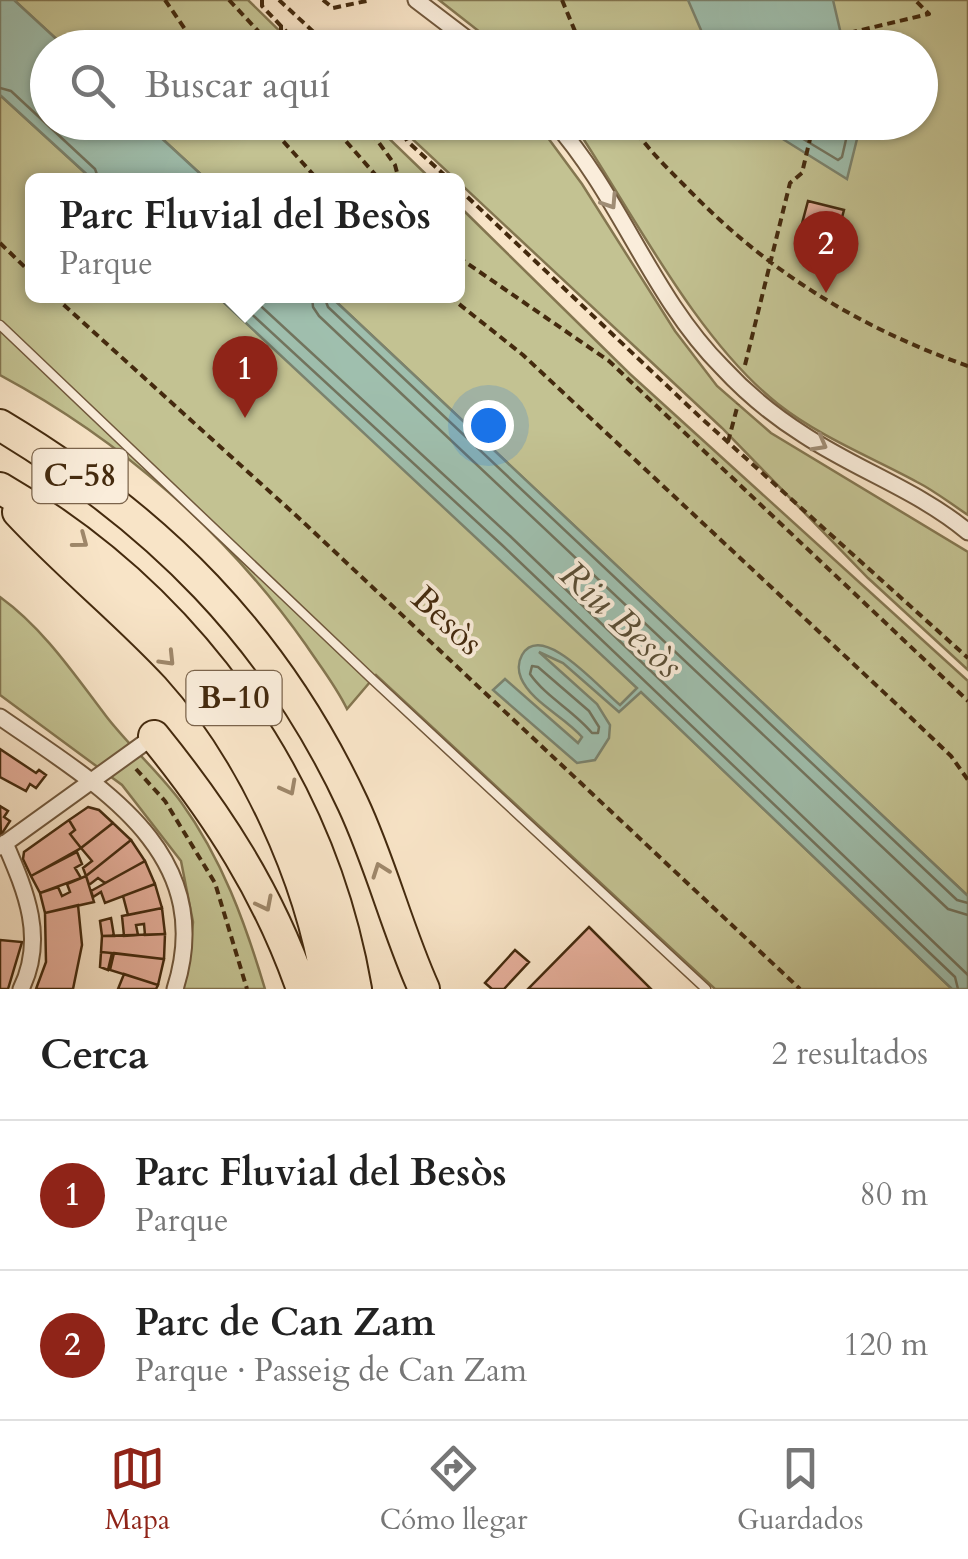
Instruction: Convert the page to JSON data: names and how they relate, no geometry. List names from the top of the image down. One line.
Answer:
{"streets":{"highway":["C-58","B-10"],"path":["Besòs"]},"water":["Riu Besòs"],"page":{"search":"Buscar aquí","popup":["Parc Fluvial del Besòs","Parque"],"pins":["2","1"],"heading":["Cerca","2 resultados"],"list":[{"mark":"1","name":"Parc Fluvial del Besòs","note":"Parque","value":"80 m"},{"mark":"2","name":"Parc de Can Zam","note":"Parque · Passeig de Can Zam","value":"120 m"}],"nav":["Mapa","Cómo llegar","Guardados"]}}
